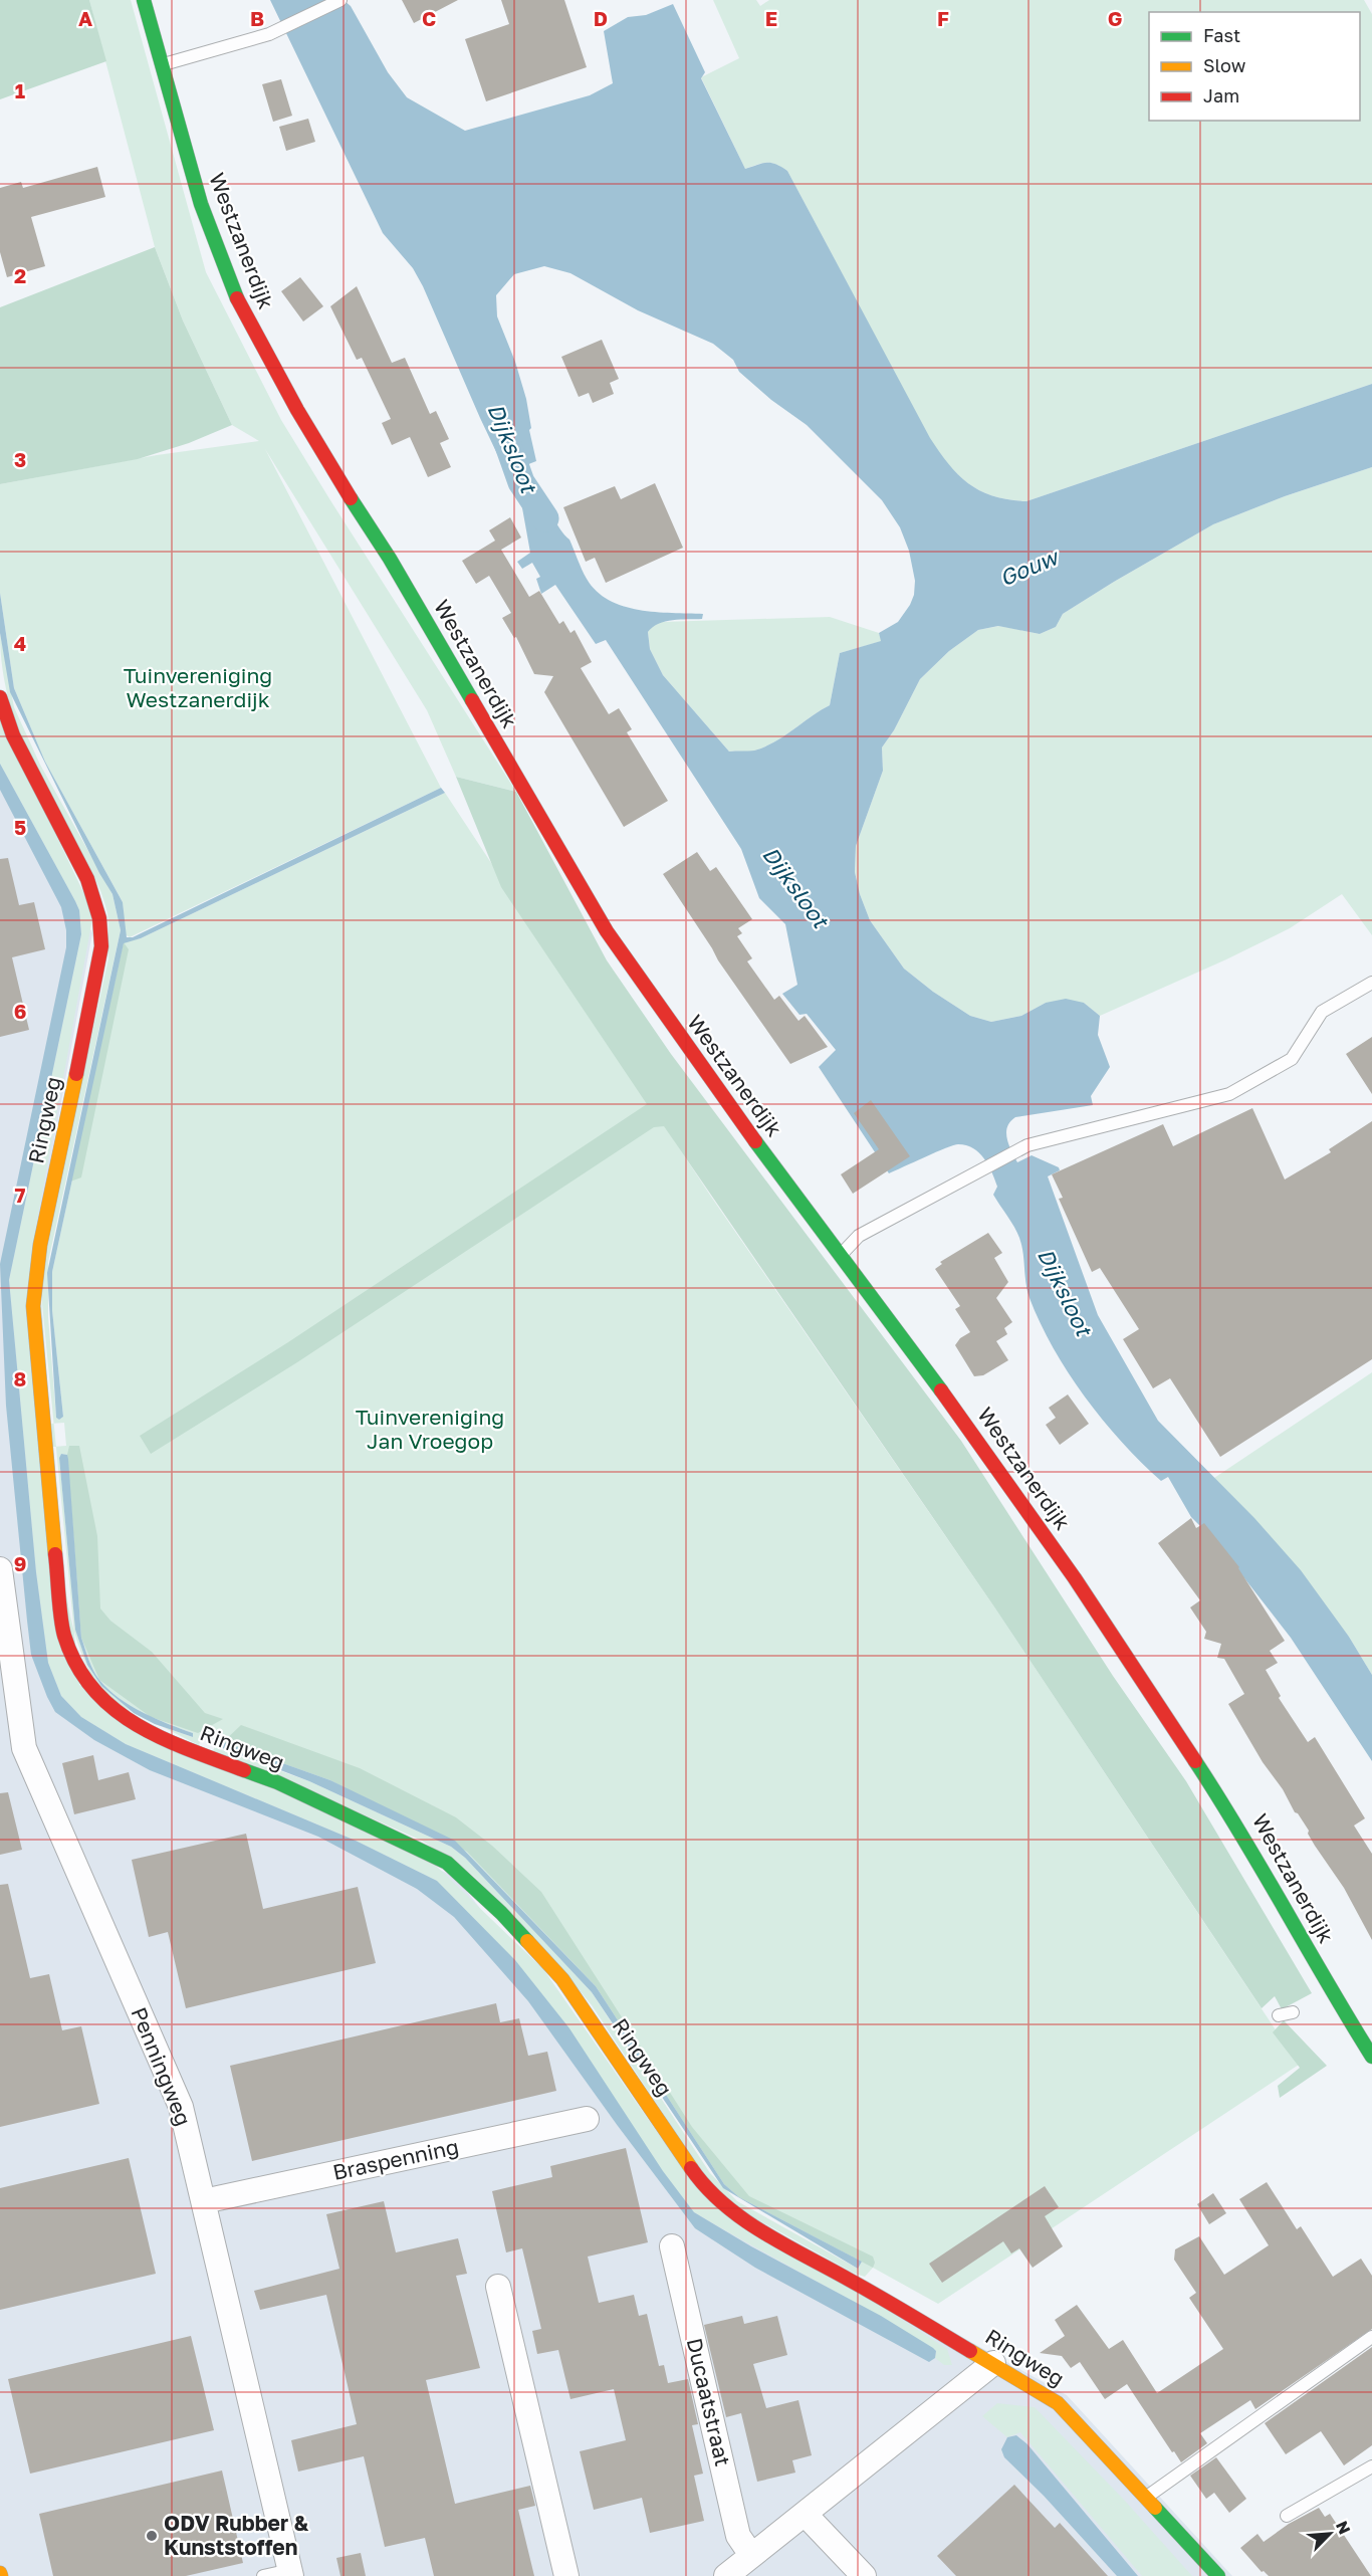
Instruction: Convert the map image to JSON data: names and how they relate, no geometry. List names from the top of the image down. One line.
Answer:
{"streets":{"street":["Westzanerdijk","Ringweg","Penningweg","Braspenning","Ducaatstraat"]},"crossings":[["Penningweg","Braspenning"]],"water":["Dijksloot","Gouw"],"parks":["Tuinvereniging Westzanerdijk","Tuinvereniging Jan Vroegop"],"places":["ODV Rubber & Kunststoffen"],"legend":["Fast","Slow","Jam"],"north":"top right","grid":{"columns":["A","B","C","D","E","F","G"],"rows":["1","2","3","4","5","6","7","8","9"]}}
